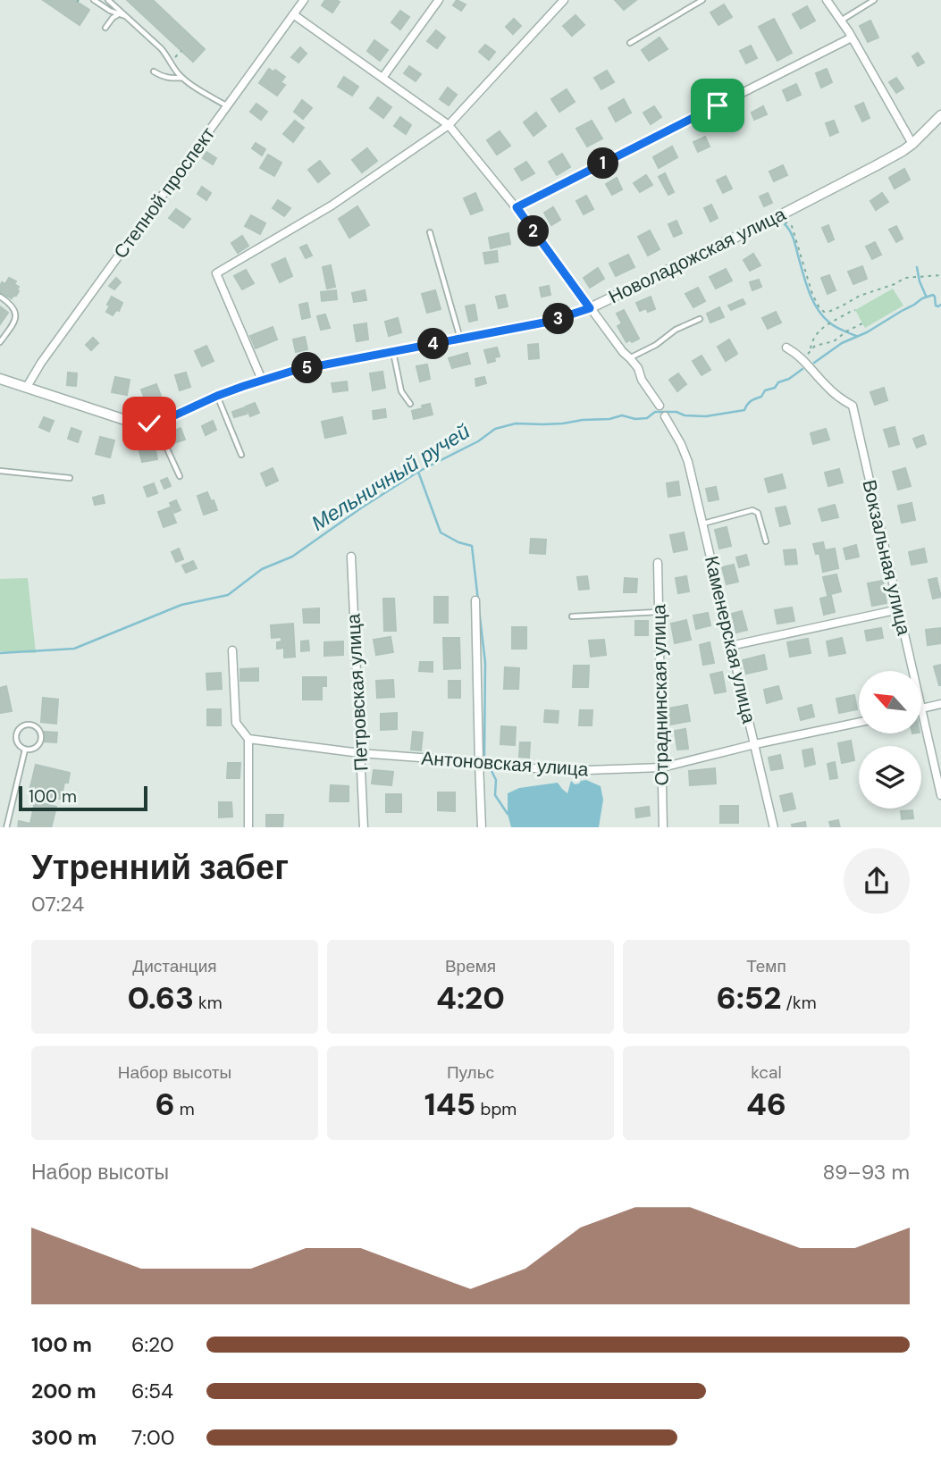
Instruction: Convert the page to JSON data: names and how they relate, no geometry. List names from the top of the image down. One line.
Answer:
{"streets":{"street":["Степной проспект","Новоладожская улица","Вокзальная улица","Каменерская улица","Петровская улица","Отраднинская улица","Антоновская улица"]},"crossings":[["Степной проспект","Новоладожская улица"],["Каменерская улица","Антоновская улица"],["Петровская улица","Антоновская улица"],["Отраднинская улица","Антоновская улица"]],"water":["Мельничный ручей"],"scale_bar":"100 m","north":"top left","page":{"pins":["1","2","3","4","5"],"scale":"100 m","heading":["Утренний забег","07:24"],"stats":[["Дистанция","0.63 km"],["Время","4:20"],["Темп","6:52 /km"],["Набор высоты","6 m"],["Пульс","145 bpm"],["kcal","46"]],"chart":["Набор высоты","89–93 m"],"list":[{"name":"100 m","note":"6:20"},{"name":"200 m","note":"6:54"},{"name":"300 m","note":"7:00"}]}}
